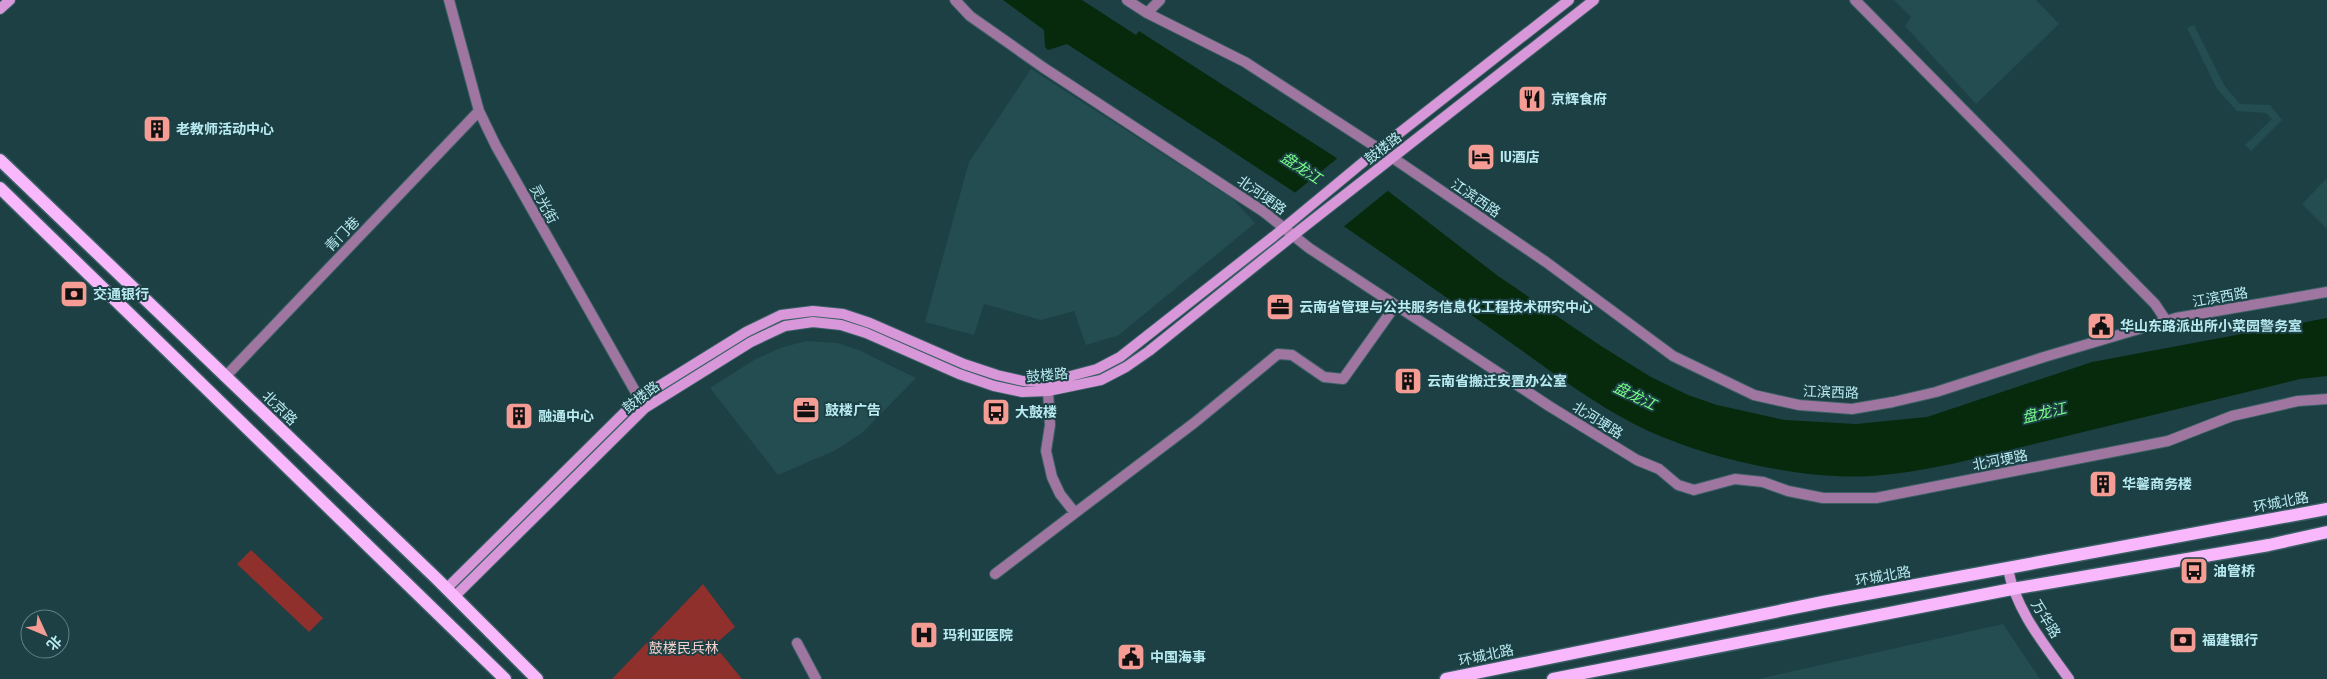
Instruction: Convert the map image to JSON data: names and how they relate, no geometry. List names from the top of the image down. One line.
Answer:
{"streets":{"main road":["鼓楼路","北京路","环城北路","万华路"],"street":["北河埂路","江滨西路","灵光街","青门巷"]},"crossings":[["鼓楼路","北河埂路"],["鼓楼路","江滨西路"],["鼓楼路","灵光街"],["鼓楼路","北京路"],["灵光街","青门巷"],["青门巷","北京路"],["环城北路","万华路"]],"water":["盘龙江"],"parks":["鼓楼民兵林"],"places":{"restaurant":["京辉食府"],"building":["老教师活动中心","云南省搬迁安置办公室","融通中心","华馨商务楼"],"hotel":["IU酒店"],"bank":["交通银行","福建银行"],"office":["云南省管理与公共服务信息化工程技术研究中心","鼓楼广告"],"public building":["华山东路派出所小菜园警务室","中国海事"],"bus stop":["大鼓楼","油管桥"],"hospital":["玛利亚医院"]},"north":"bottom right"}
